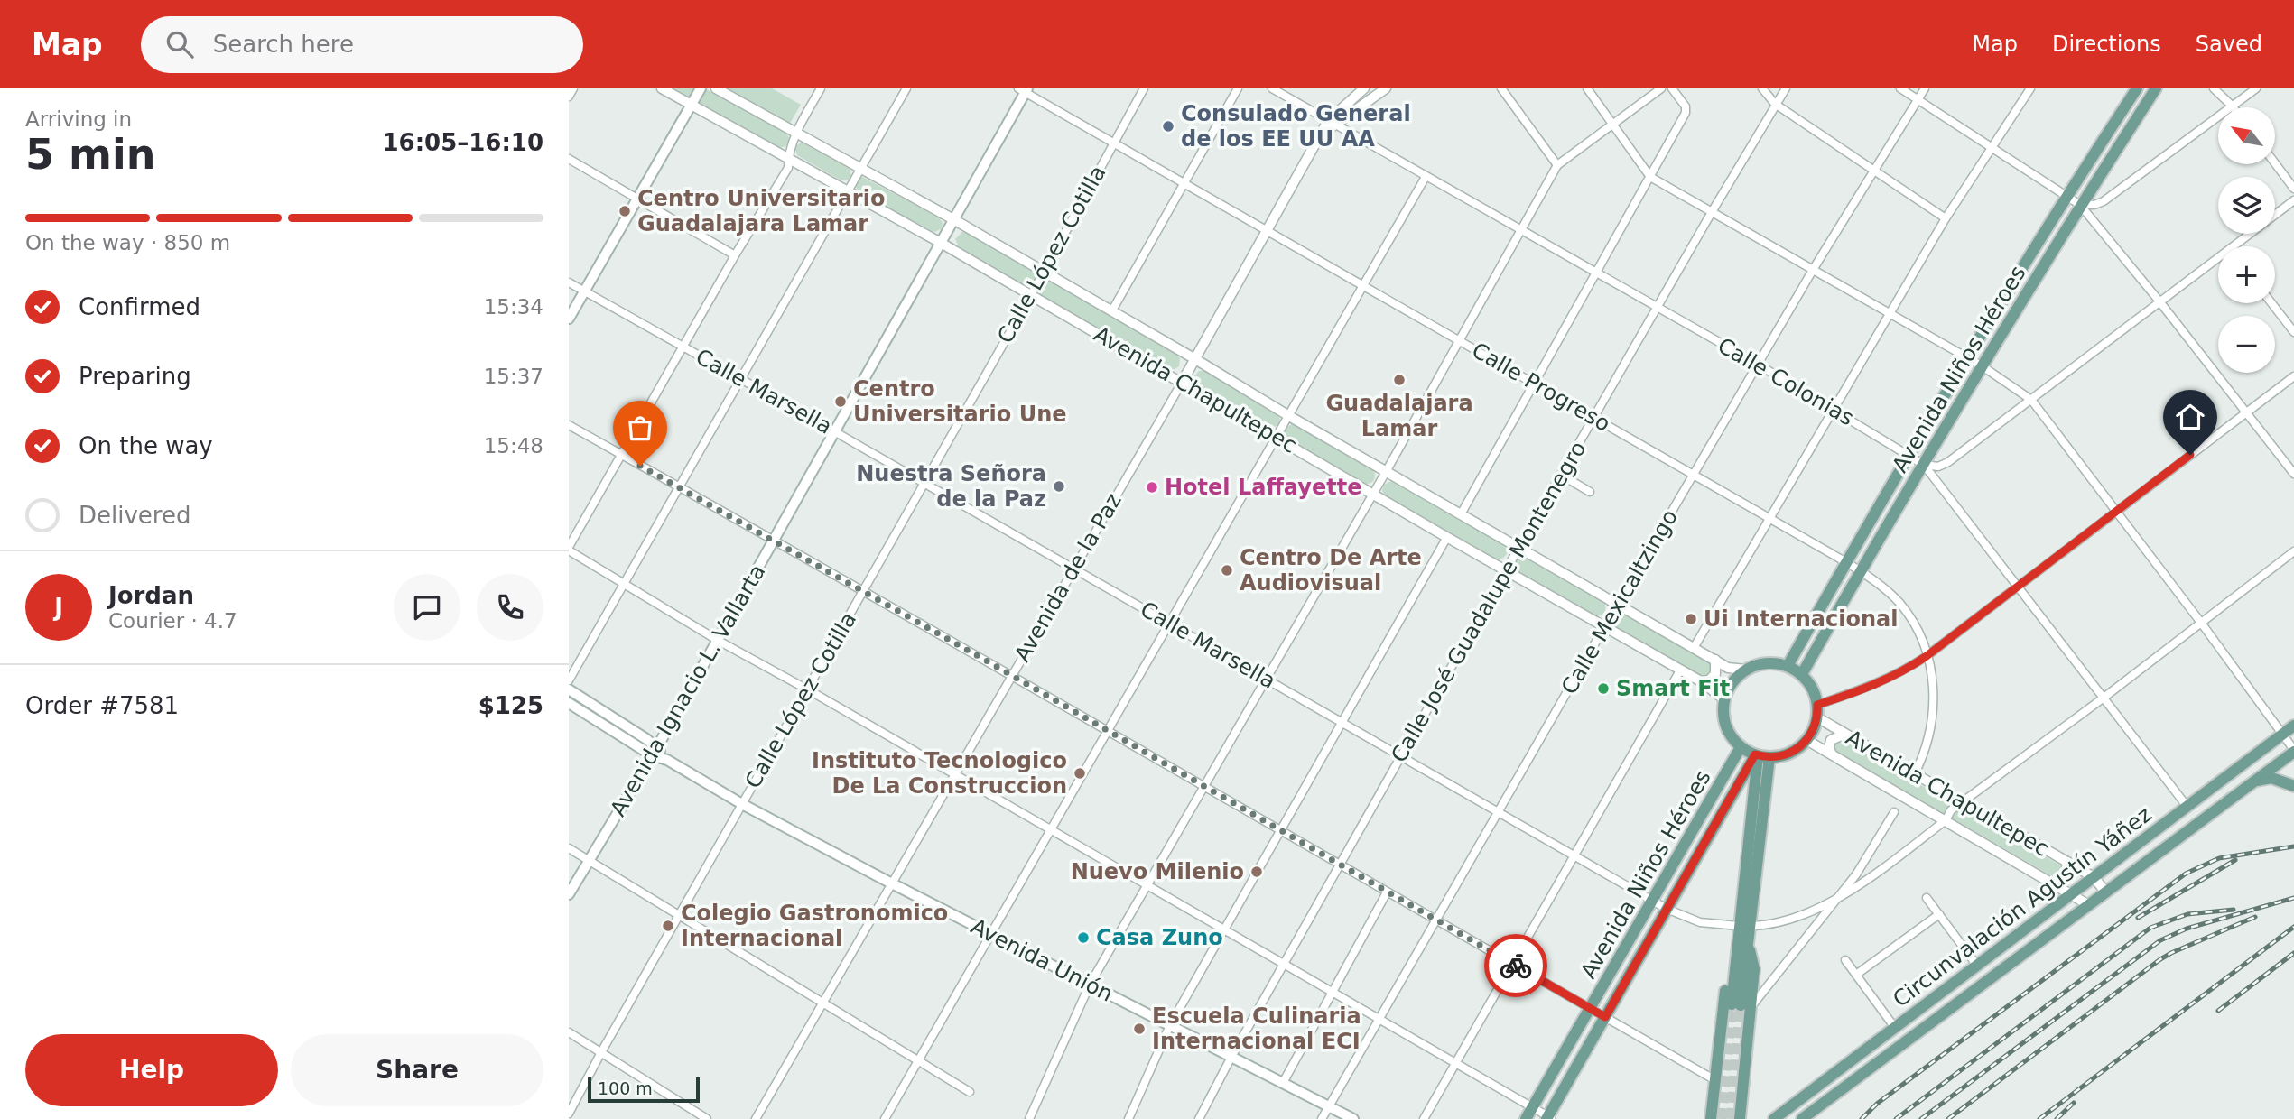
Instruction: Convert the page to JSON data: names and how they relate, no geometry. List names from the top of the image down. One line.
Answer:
{"streets":{"main road":["Avenida Niños Héroes","Avenida Ignacio L. Vallarta","Circunvalación Agustín Yáñez","Avenida Unión"],"street":["Calle López Cotilla","Calle Colonias","Calle Progreso","Avenida Chapultepec","Calle Marsella","Avenida de la Paz","Calle José Guadalupe Montenegro","Calle Mexicaltzingo"]},"crossings":[["Calle López Cotilla","Calle Progreso"],["Calle López Cotilla","Avenida Chapultepec"],["Calle López Cotilla","Calle Marsella"],["Calle López Cotilla","Avenida Unión"],["Avenida Niños Héroes","Calle Colonias"],["Avenida Niños Héroes","Calle Progreso"],["Avenida Niños Héroes","Avenida Chapultepec"],["Avenida Niños Héroes","Calle Marsella"],["Calle Colonias","Avenida de la Paz"],["Calle Colonias","Calle José Guadalupe Montenegro"],["Calle Colonias","Calle Mexicaltzingo"],["Calle Colonias","Circunvalación Agustín Yáñez"],["Calle Progreso","Avenida Chapultepec"],["Calle Progreso","Avenida de la Paz"],["Calle Progreso","Calle José Guadalupe Montenegro"],["Calle Progreso","Calle Mexicaltzingo"],["Calle Progreso","Avenida Ignacio L. Vallarta"],["Avenida Chapultepec","Avenida de la Paz"],["Avenida Chapultepec","Calle José Guadalupe Montenegro"],["Avenida Chapultepec","Calle Mexicaltzingo"],["Avenida Chapultepec","Avenida Ignacio L. Vallarta"],["Avenida Chapultepec","Circunvalación Agustín Yáñez"],["Calle Marsella","Avenida de la Paz"],["Calle Marsella","Calle José Guadalupe Montenegro"],["Calle Marsella","Calle Mexicaltzingo"],["Calle Marsella","Avenida Ignacio L. Vallarta"],["Avenida de la Paz","Avenida Unión"],["Calle José Guadalupe Montenegro","Avenida Unión"],["Calle Mexicaltzingo","Avenida Unión"],["Avenida Ignacio L. Vallarta","Avenida Unión"]],"places":["Consulado General de los EE UU AA","Centro Universitario Guadalajara Lamar","Guadalajara Lamar","Centro Universitario Une","Nuestra Señora de la Paz","Hotel Laffayette","Centro De Arte Audiovisual","Ui Internacional","Smart Fit","Instituto Tecnologico De La Construccion","Nuevo Milenio","Colegio Gastronomico Internacional","Casa Zuno","Escuela Culinaria Internacional ECI"],"scale_bar":"100 m","north":"top left","page":{"header":"Map","search":"Search here","nav":["Map","Directions","Saved"],"heading":["5 min","Arriving in","16:05–16:10"],"panel":["Jordan","Courier · 4.7","Order #7581","$125"],"map_buttons":["+","−"],"bar":"On the way · 850 m","list":[["Confirmed","15:34"],["Preparing","15:37"],["On the way","15:48"],"Delivered"],"round":"J","buttons":["Help","Share"],"scale":"100 m"}}
